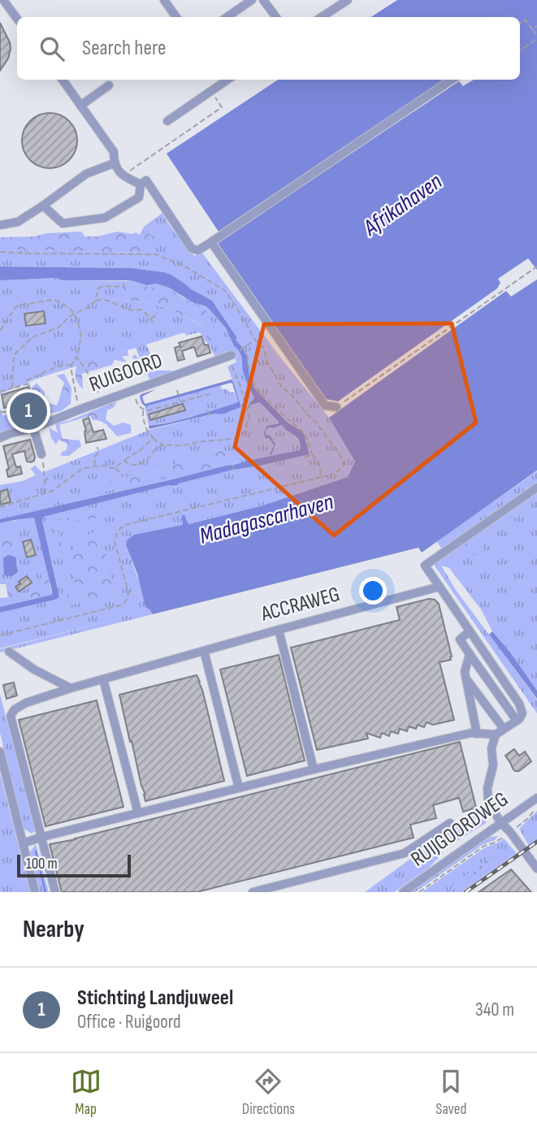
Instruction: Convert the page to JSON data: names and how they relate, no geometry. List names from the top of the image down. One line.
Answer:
{"streets":{"street":["RUIGOORD","ACCRAWEG","RUIJGOORDWEG"]},"water":["Afrikahaven","Madagascarhaven"],"scale_bar":"100 m","page":{"search":"Search here","pins":"1","scale":"100 m","heading":"Nearby","list":[{"mark":"1","name":"Stichting Landjuweel","note":"Office · Ruigoord","value":"340 m"}],"nav":["Map","Directions","Saved"]}}
